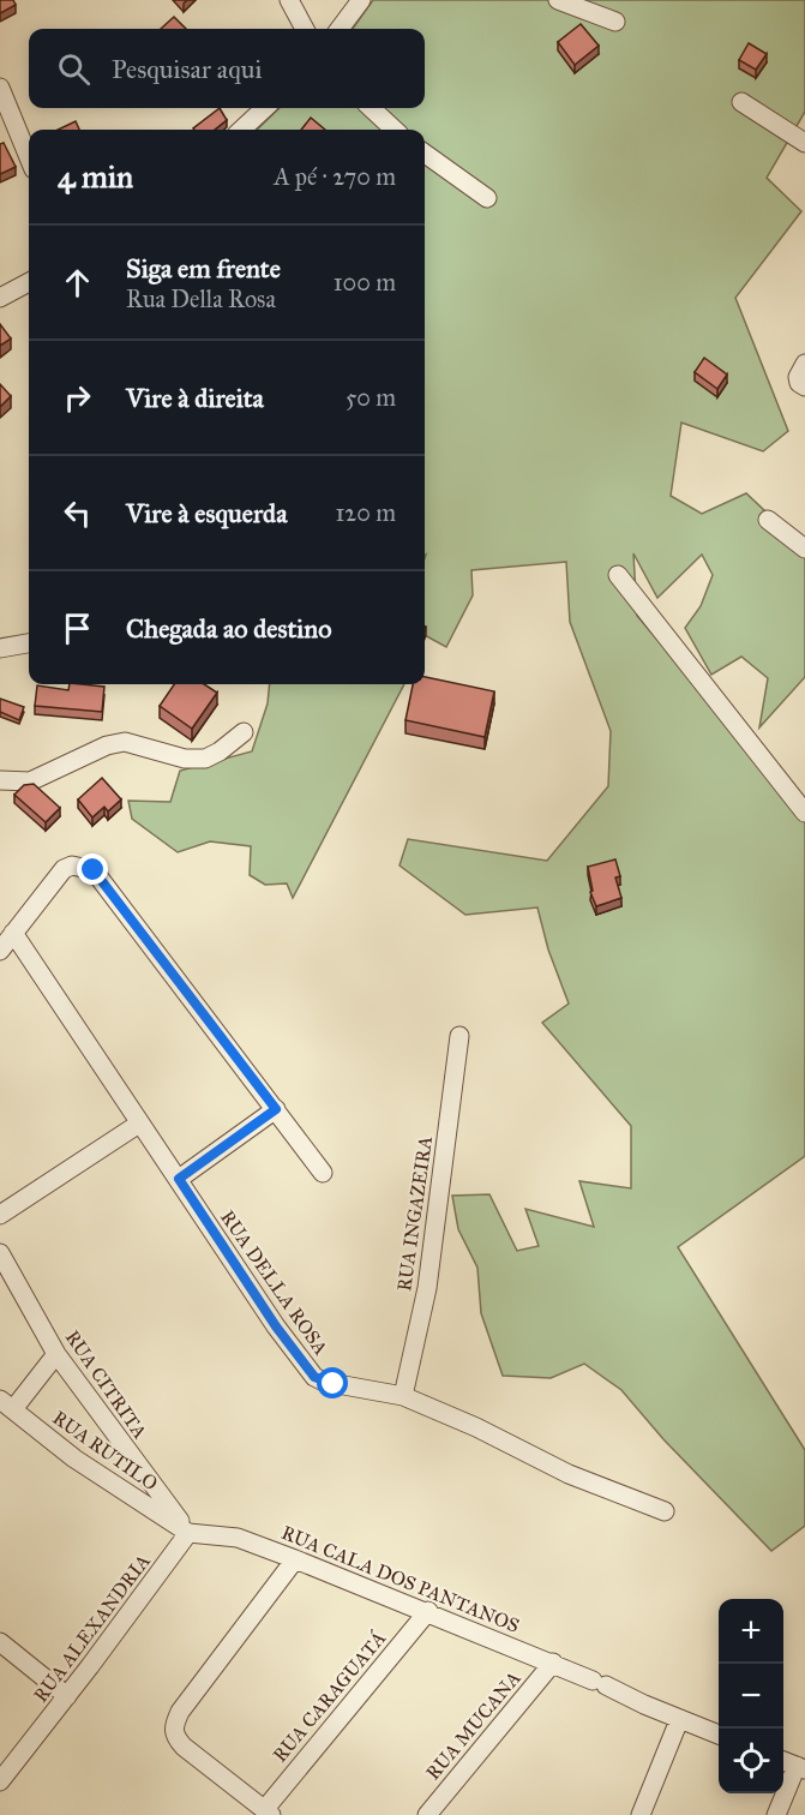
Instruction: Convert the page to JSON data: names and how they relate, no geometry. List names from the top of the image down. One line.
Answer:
{"streets":{"street":["RUA INGAZEIRA","RUA DELLA ROSA","RUA CITRITA","RUA RUTILO","RUA CALA DOS PANTANOS","RUA ALEXANDRIA","RUA CARAGUATÁ","RUA MUCANA"]},"crossings":[["RUA INGAZEIRA","RUA DELLA ROSA"],["RUA CITRITA","RUA RUTILO"],["RUA CITRITA","RUA CALA DOS PANTANOS"],["RUA CITRITA","RUA ALEXANDRIA"],["RUA RUTILO","RUA CALA DOS PANTANOS"],["RUA RUTILO","RUA ALEXANDRIA"],["RUA CALA DOS PANTANOS","RUA ALEXANDRIA"],["RUA CALA DOS PANTANOS","RUA CARAGUATÁ"],["RUA CALA DOS PANTANOS","RUA MUCANA"]],"page":{"search":"Pesquisar aqui","heading":["4 min","A pé · 270 m"],"list":[["Siga em frente","Rua Della Rosa","100 m"],["Vire à direita","50 m"],["Vire à esquerda","120 m"],"Chegada ao destino"],"map_buttons":["+","−"]}}
